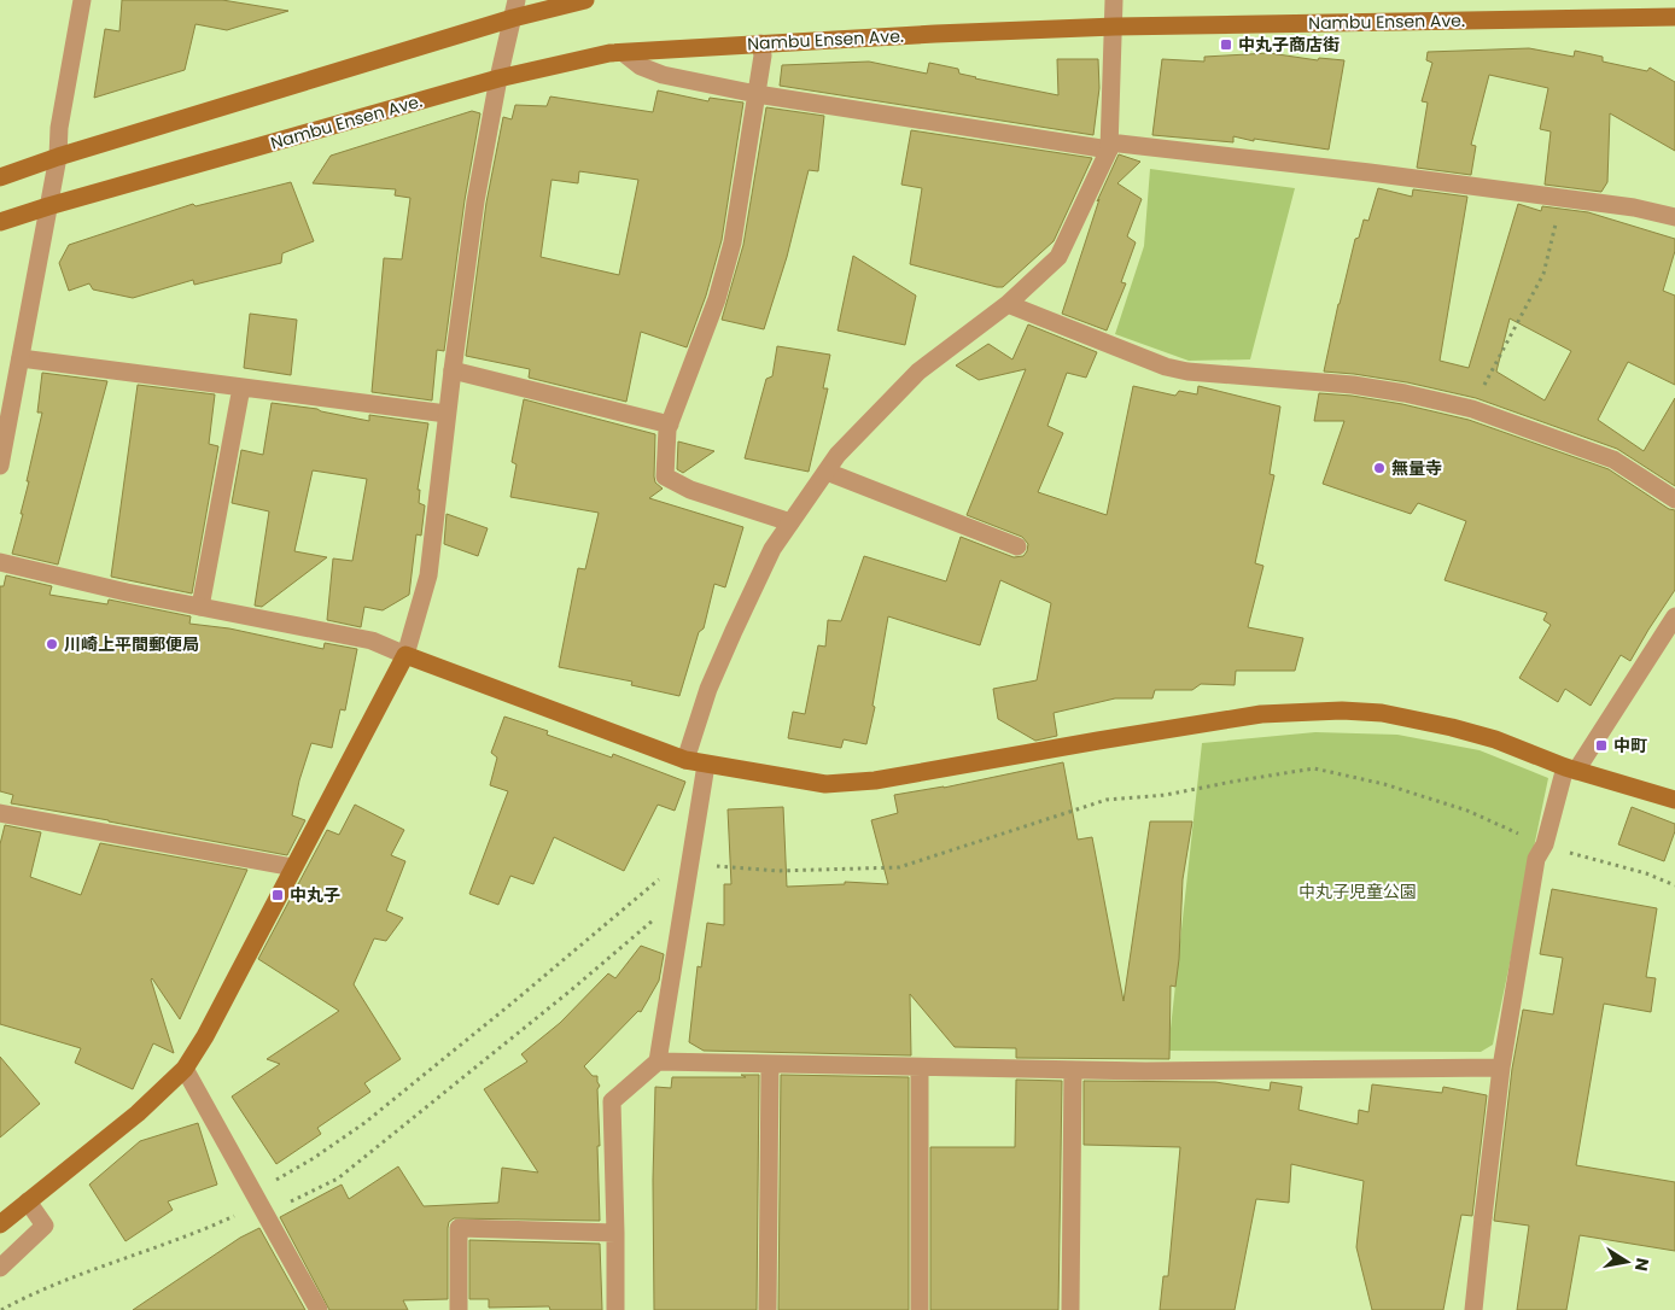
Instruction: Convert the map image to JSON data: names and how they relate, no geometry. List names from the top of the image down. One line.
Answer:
{"streets":{"street":["Nambu Ensen Ave."]},"parks":["中丸子児童公園"],"places":{"transit":["中丸子商店街","中町","中丸子"],"other":["無量寺","川崎上平間郵便局"]},"north":"right"}
